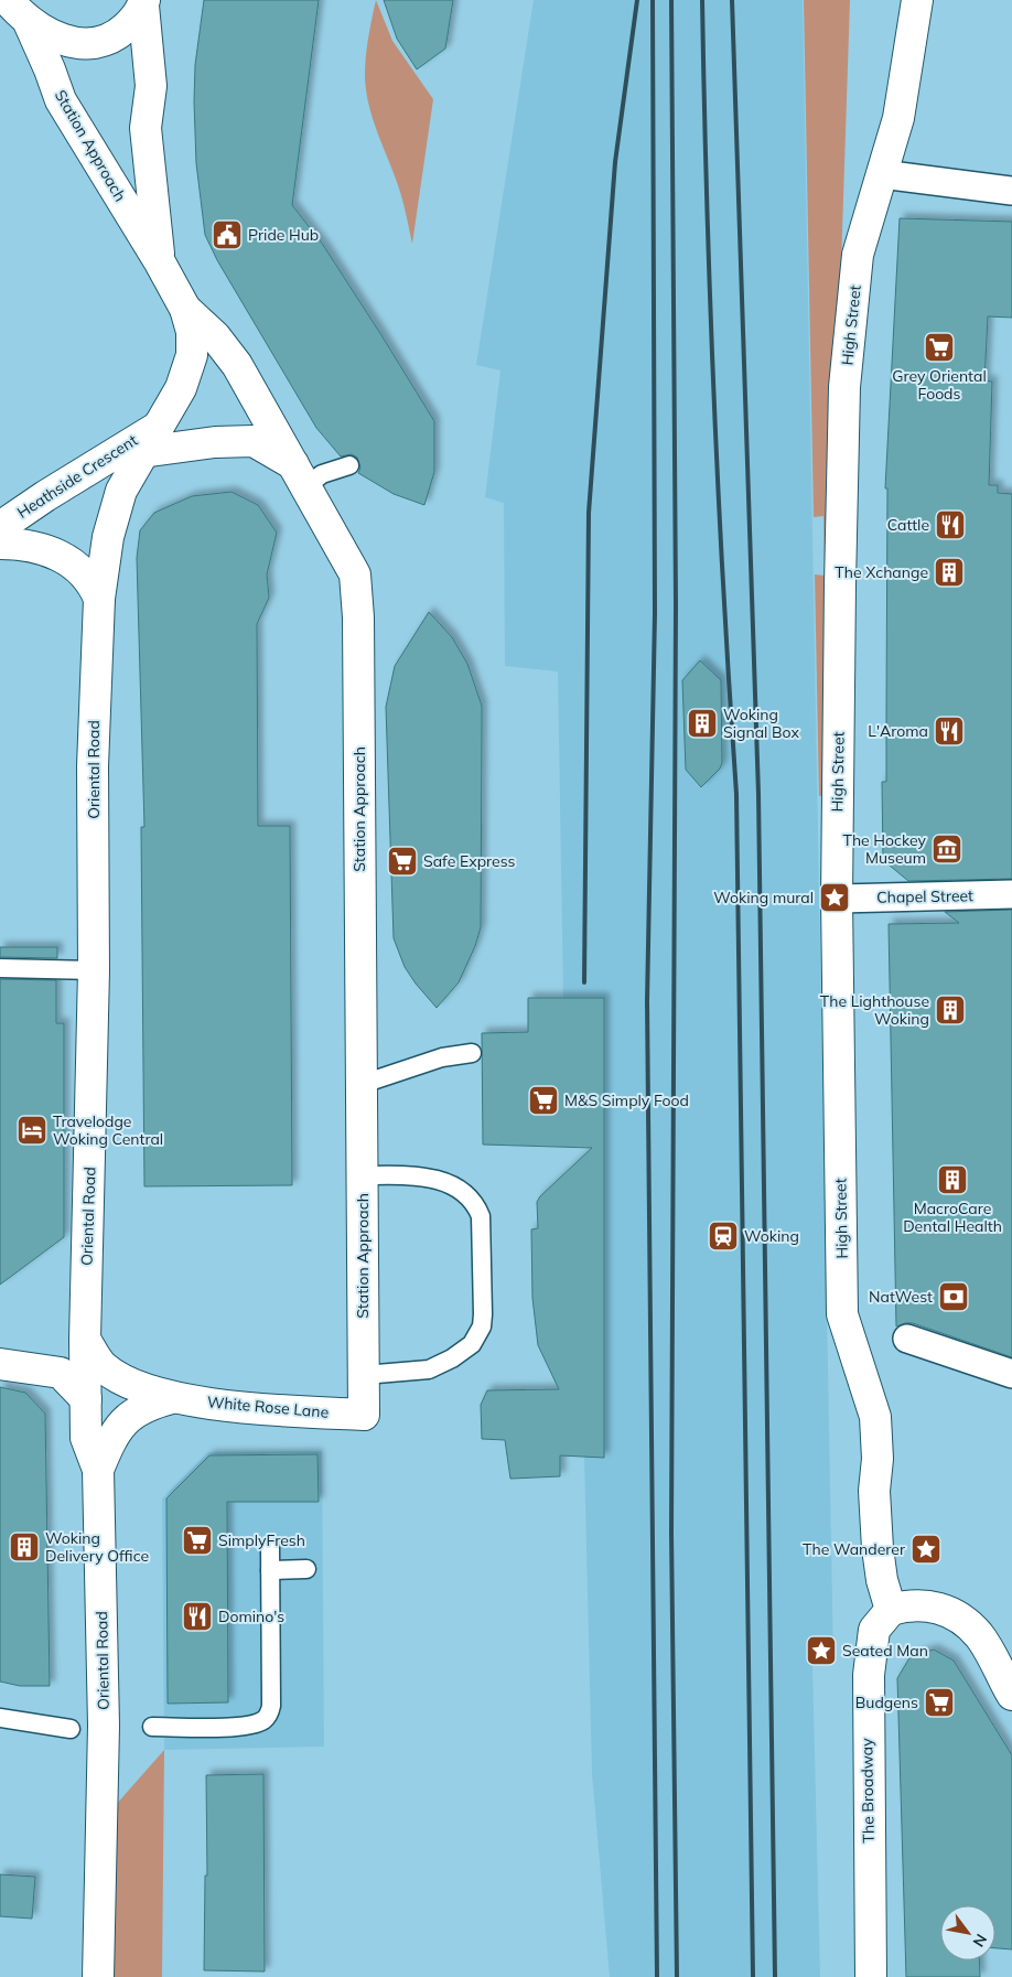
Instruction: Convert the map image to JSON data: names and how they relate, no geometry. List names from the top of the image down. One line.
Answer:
{"streets":{"street":["Station Approach","High Street","Heathside Crescent","Oriental Road","Chapel Street","White Rose Lane","The Broadway"]},"crossings":[["Station Approach","Oriental Road"],["Station Approach","White Rose Lane"],["High Street","Chapel Street"],["High Street","The Broadway"],["Heathside Crescent","Oriental Road"],["Oriental Road","White Rose Lane"]],"places":{"public building":["Pride Hub"],"supermarket":["Grey Oriental Foods","Safe Express","M&S Simply Food","SimplyFresh","Budgens"],"restaurant":["Cattle","L'Aroma","Domino's"],"building":["The Xchange","Woking Signal Box","The Lighthouse Woking","MacroCare Dental Health","Woking Delivery Office"],"museum":["The Hockey Museum"],"place":["Woking mural","The Wanderer","Seated Man"],"hotel":["Travelodge Woking Central"],"station":["Woking"],"bank":["NatWest"]},"north":"bottom right"}
